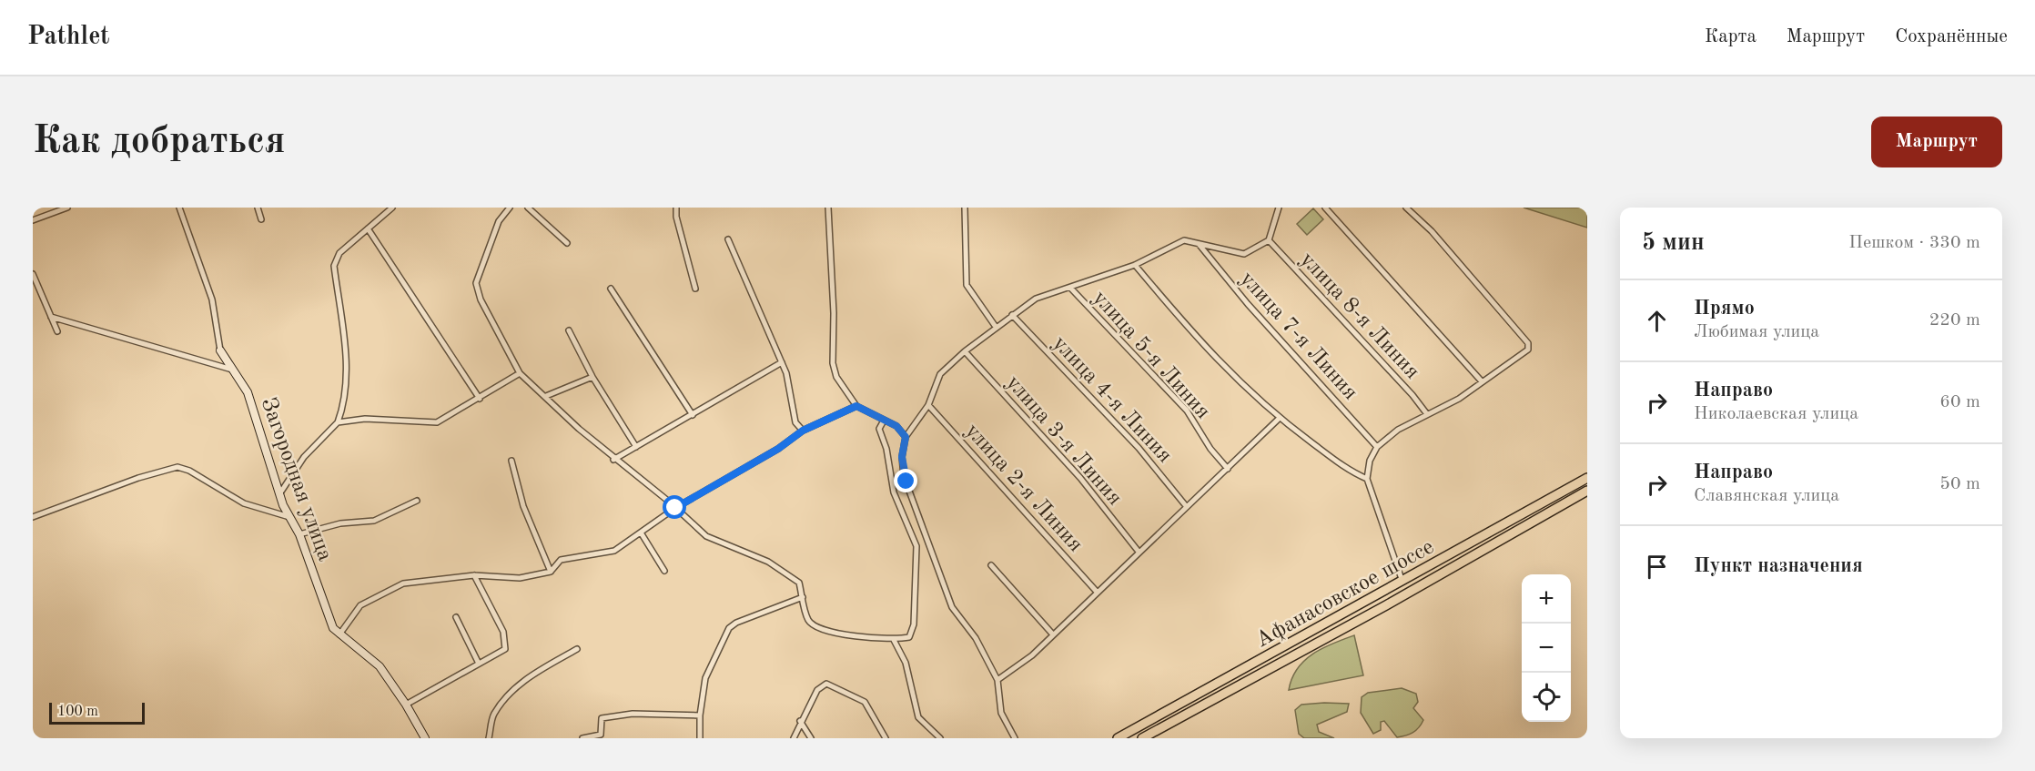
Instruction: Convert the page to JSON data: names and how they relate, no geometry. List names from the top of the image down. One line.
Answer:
{"streets":{"main road":["Афанасовское шоссе"],"street":["улица 8-я Линия","улица 7-я Линия","улица 5-я Линия","улица 4-я Линия","улица 3-я Линия","Загородная улица","улица 2-я Линия"]},"scale_bar":"100 m","page":{"header":"Pathlet","nav":["Карта","Маршрут","Сохранённые"],"buttons":"Маршрут","title":"Как добраться","heading":["5 мин","Пешком · 330 m"],"list":[["Прямо","Любимая улица","220 m"],["Направо","Николаевская улица","60 m"],["Направо","Славянская улица","50 m"],"Пункт назначения"],"map_buttons":["+","−"],"scale":"100 m"}}
